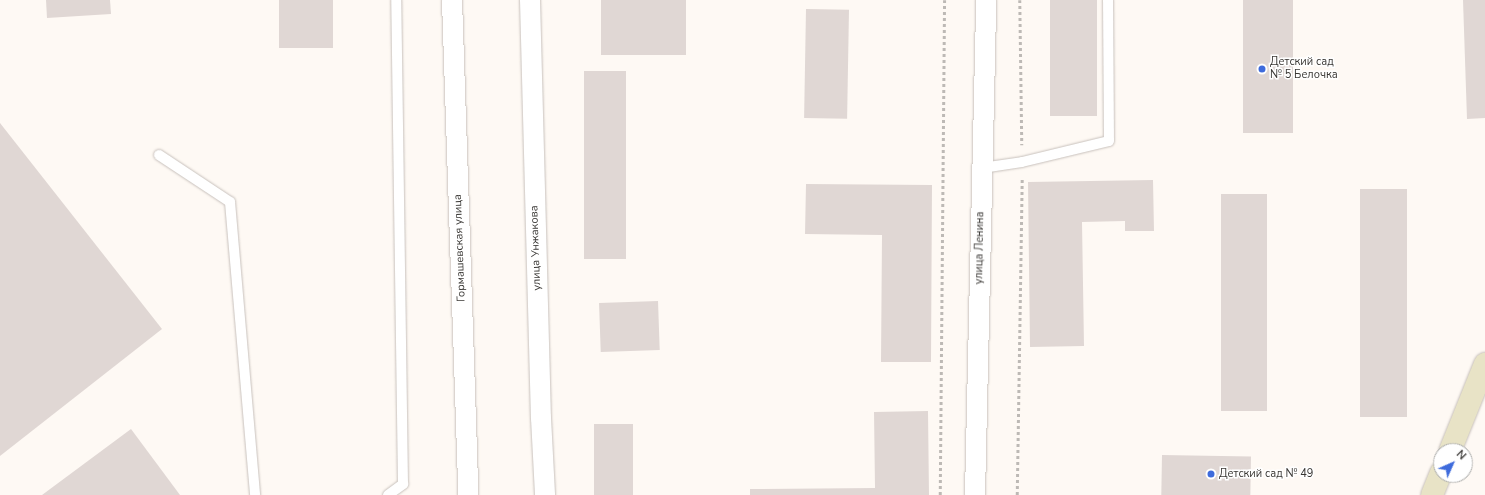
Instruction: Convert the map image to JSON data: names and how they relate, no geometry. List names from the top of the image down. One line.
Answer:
{"streets":{"street":["Гормашевская улица","улица Унжакова","улица Ленина"]},"places":["Детский сад № 5 Белочка","Детский сад № 49"],"north":"top right"}
